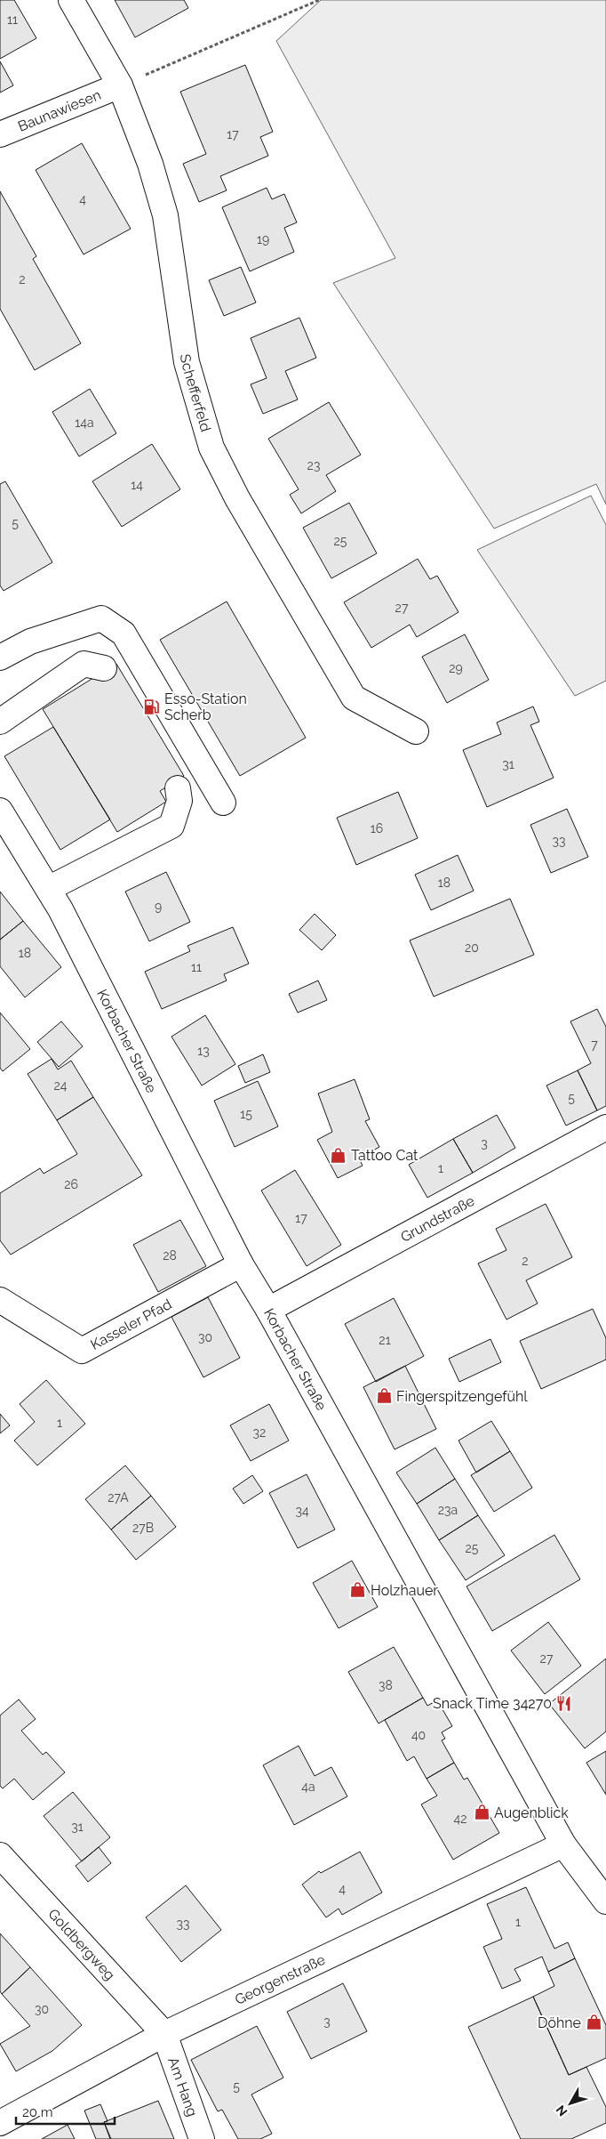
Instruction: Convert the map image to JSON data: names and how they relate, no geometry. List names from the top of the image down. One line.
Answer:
{"streets":{"street":["Baunawiesen","Schefferfeld","Korbacher Straße","Grundstraße","Kasseler Pfad","Goldbergweg","Georgenstraße","Am Hang"]},"crossings":[["Baunawiesen","Schefferfeld"],["Korbacher Straße","Grundstraße"],["Korbacher Straße","Kasseler Pfad"],["Korbacher Straße","Georgenstraße"],["Goldbergweg","Georgenstraße"],["Goldbergweg","Am Hang"],["Georgenstraße","Am Hang"]],"places":{"fuel station":["Esso-Station Scherb"],"shop":["Tattoo Cat","Fingerspitzengefühl","Holzhauer","Augenblick","Döhne"],"restaurant":["Snack Time 34270"]},"house_numbers":["11","17","4","19","2","14a","23","14","5","25","27","29","31","16","33","18","9","20","18","11","7","13","24","5","15","3","1","26","17","28","2","30","21","1","32","27A","23a","34","27B","25","27","38","40","4a","42","31","4","1","33","30","3","5"],"scale_bar":"20 m","north":"bottom left"}
